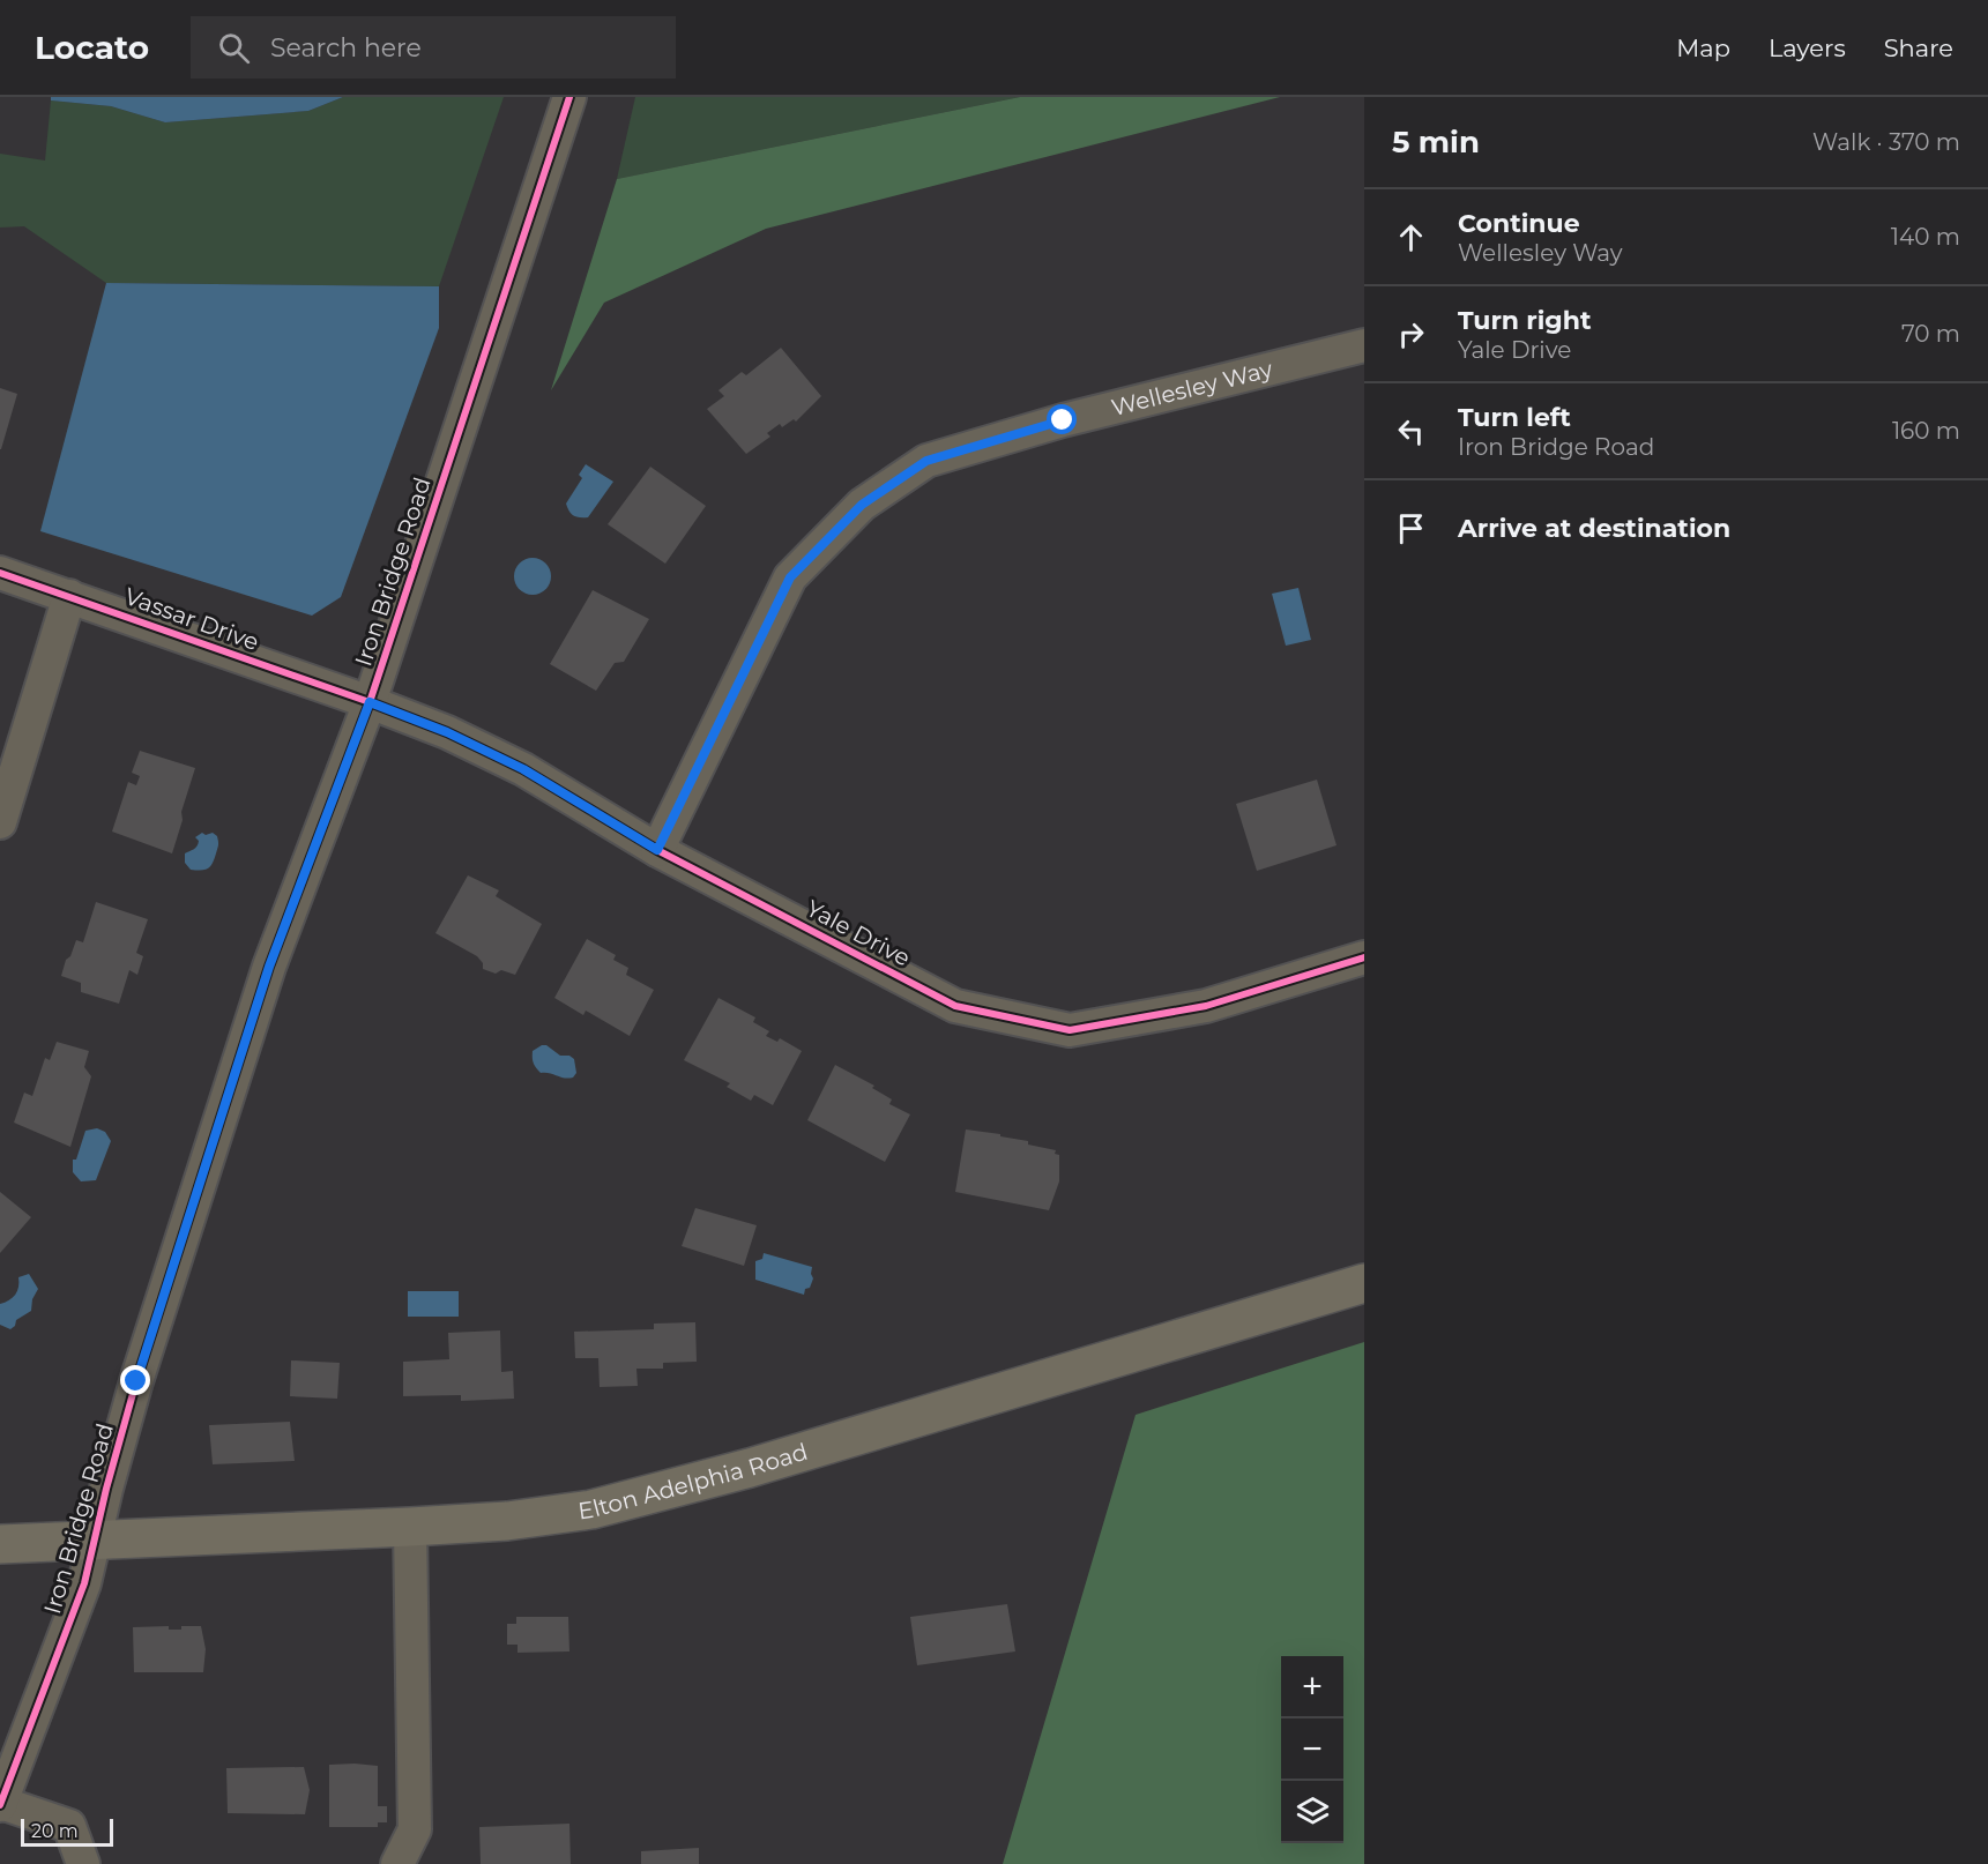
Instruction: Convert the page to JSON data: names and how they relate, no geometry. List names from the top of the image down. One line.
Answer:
{"streets":{"main road":["Elton Adelphia Road"],"street":["Wellesley Way","Iron Bridge Road","Vassar Drive","Yale Drive"]},"crossings":[["Wellesley Way","Yale Drive"],["Iron Bridge Road","Vassar Drive"],["Iron Bridge Road","Yale Drive"],["Iron Bridge Road","Elton Adelphia Road"],["Vassar Drive","Yale Drive"]],"scale_bar":"20 m","page":{"header":"Locato","search":"Search here","nav":["Map","Layers","Share"],"heading":["5 min","Walk · 370 m"],"list":[["Continue","Wellesley Way","140 m"],["Turn right","Yale Drive","70 m"],["Turn left","Iron Bridge Road","160 m"],"Arrive at destination"],"map_buttons":["+","−"],"scale":"20 m"}}
